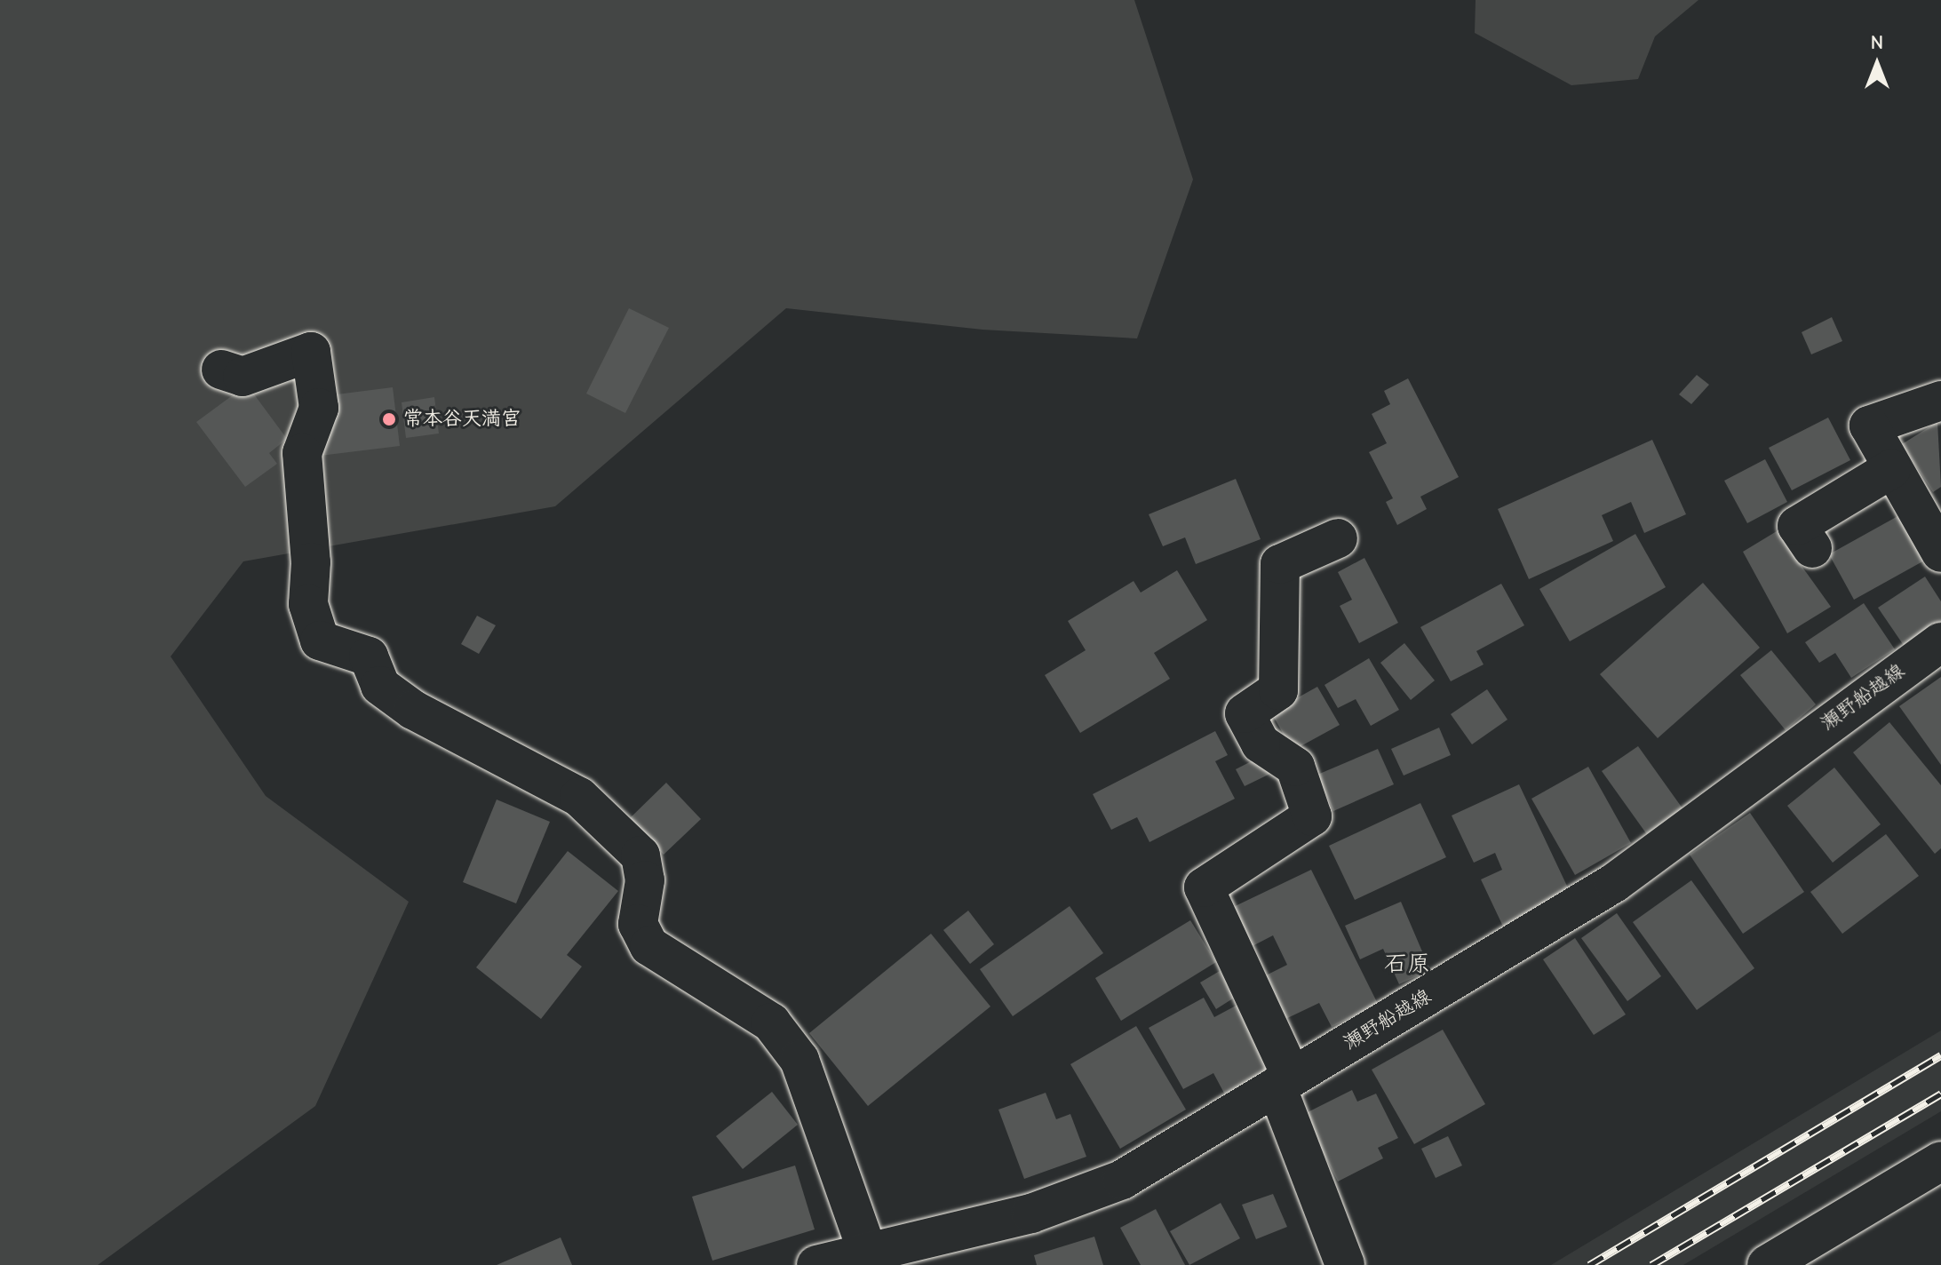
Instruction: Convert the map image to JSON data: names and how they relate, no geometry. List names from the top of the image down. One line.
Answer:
{"streets":{"street":["瀬野船越線"]},"districts":["石原"],"places":["常本谷天満宮"],"north":"top"}
